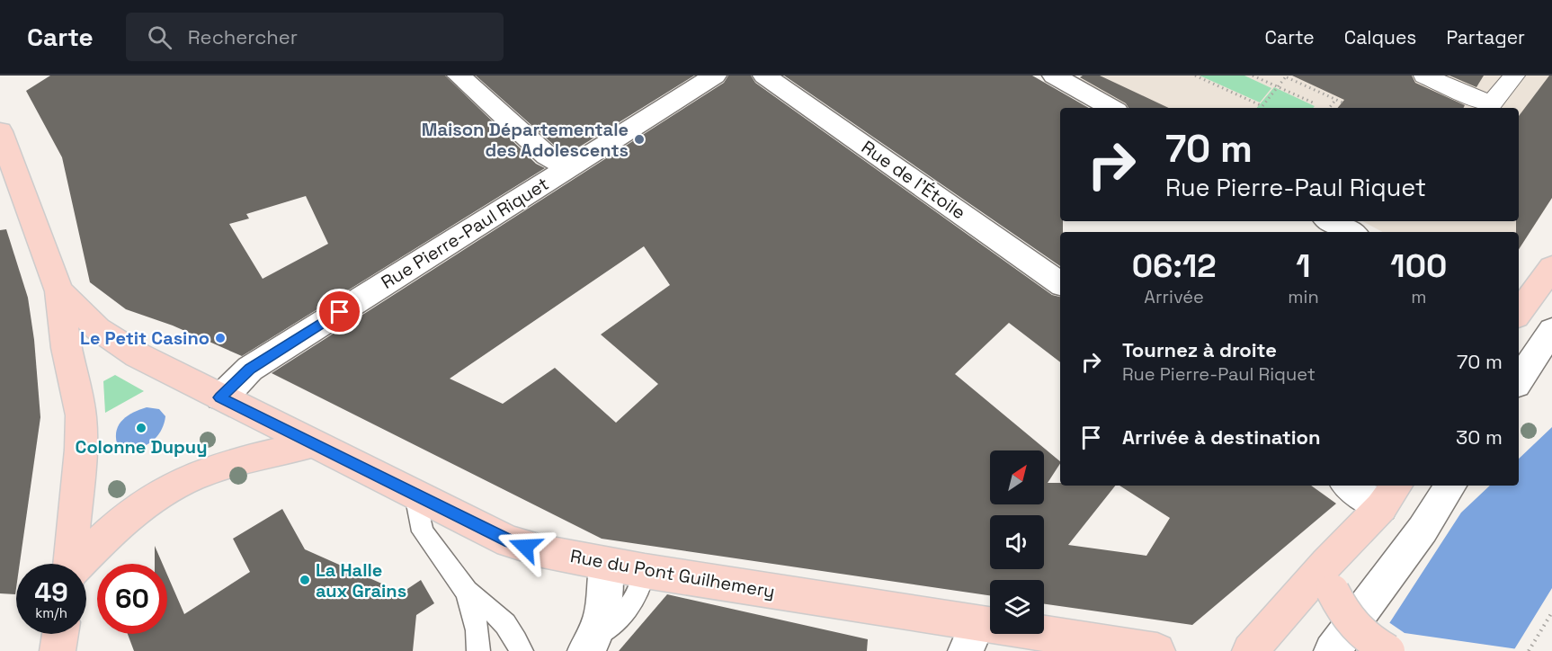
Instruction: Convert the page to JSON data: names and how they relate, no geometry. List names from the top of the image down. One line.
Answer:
{"streets":{"main road":["Rue du Pont Guilhemery"],"street":["Rue de l'Étoile","Rue Pierre-Paul Riquet"]},"crossings":[["Rue Pierre-Paul Riquet","Rue du Pont Guilhemery"]],"places":["Maison Départementale des Adolescents","Le Petit Casino","Colonne Dupuy","La Halle aux Grains"],"north":"top right","page":{"header":"Carte","search":"Rechercher","nav":["Carte","Calques","Partager"],"turn":["70 m","Rue Pierre-Paul Riquet"],"eta":["06:12","Arrivée","1","min","100","m"],"list":[{"name":"Tournez à droite","note":"Rue Pierre-Paul Riquet","value":"70 m"},{"name":"Arrivée à destination","value":"30 m"}],"speed":"49 km/h","limit":"60"}}
